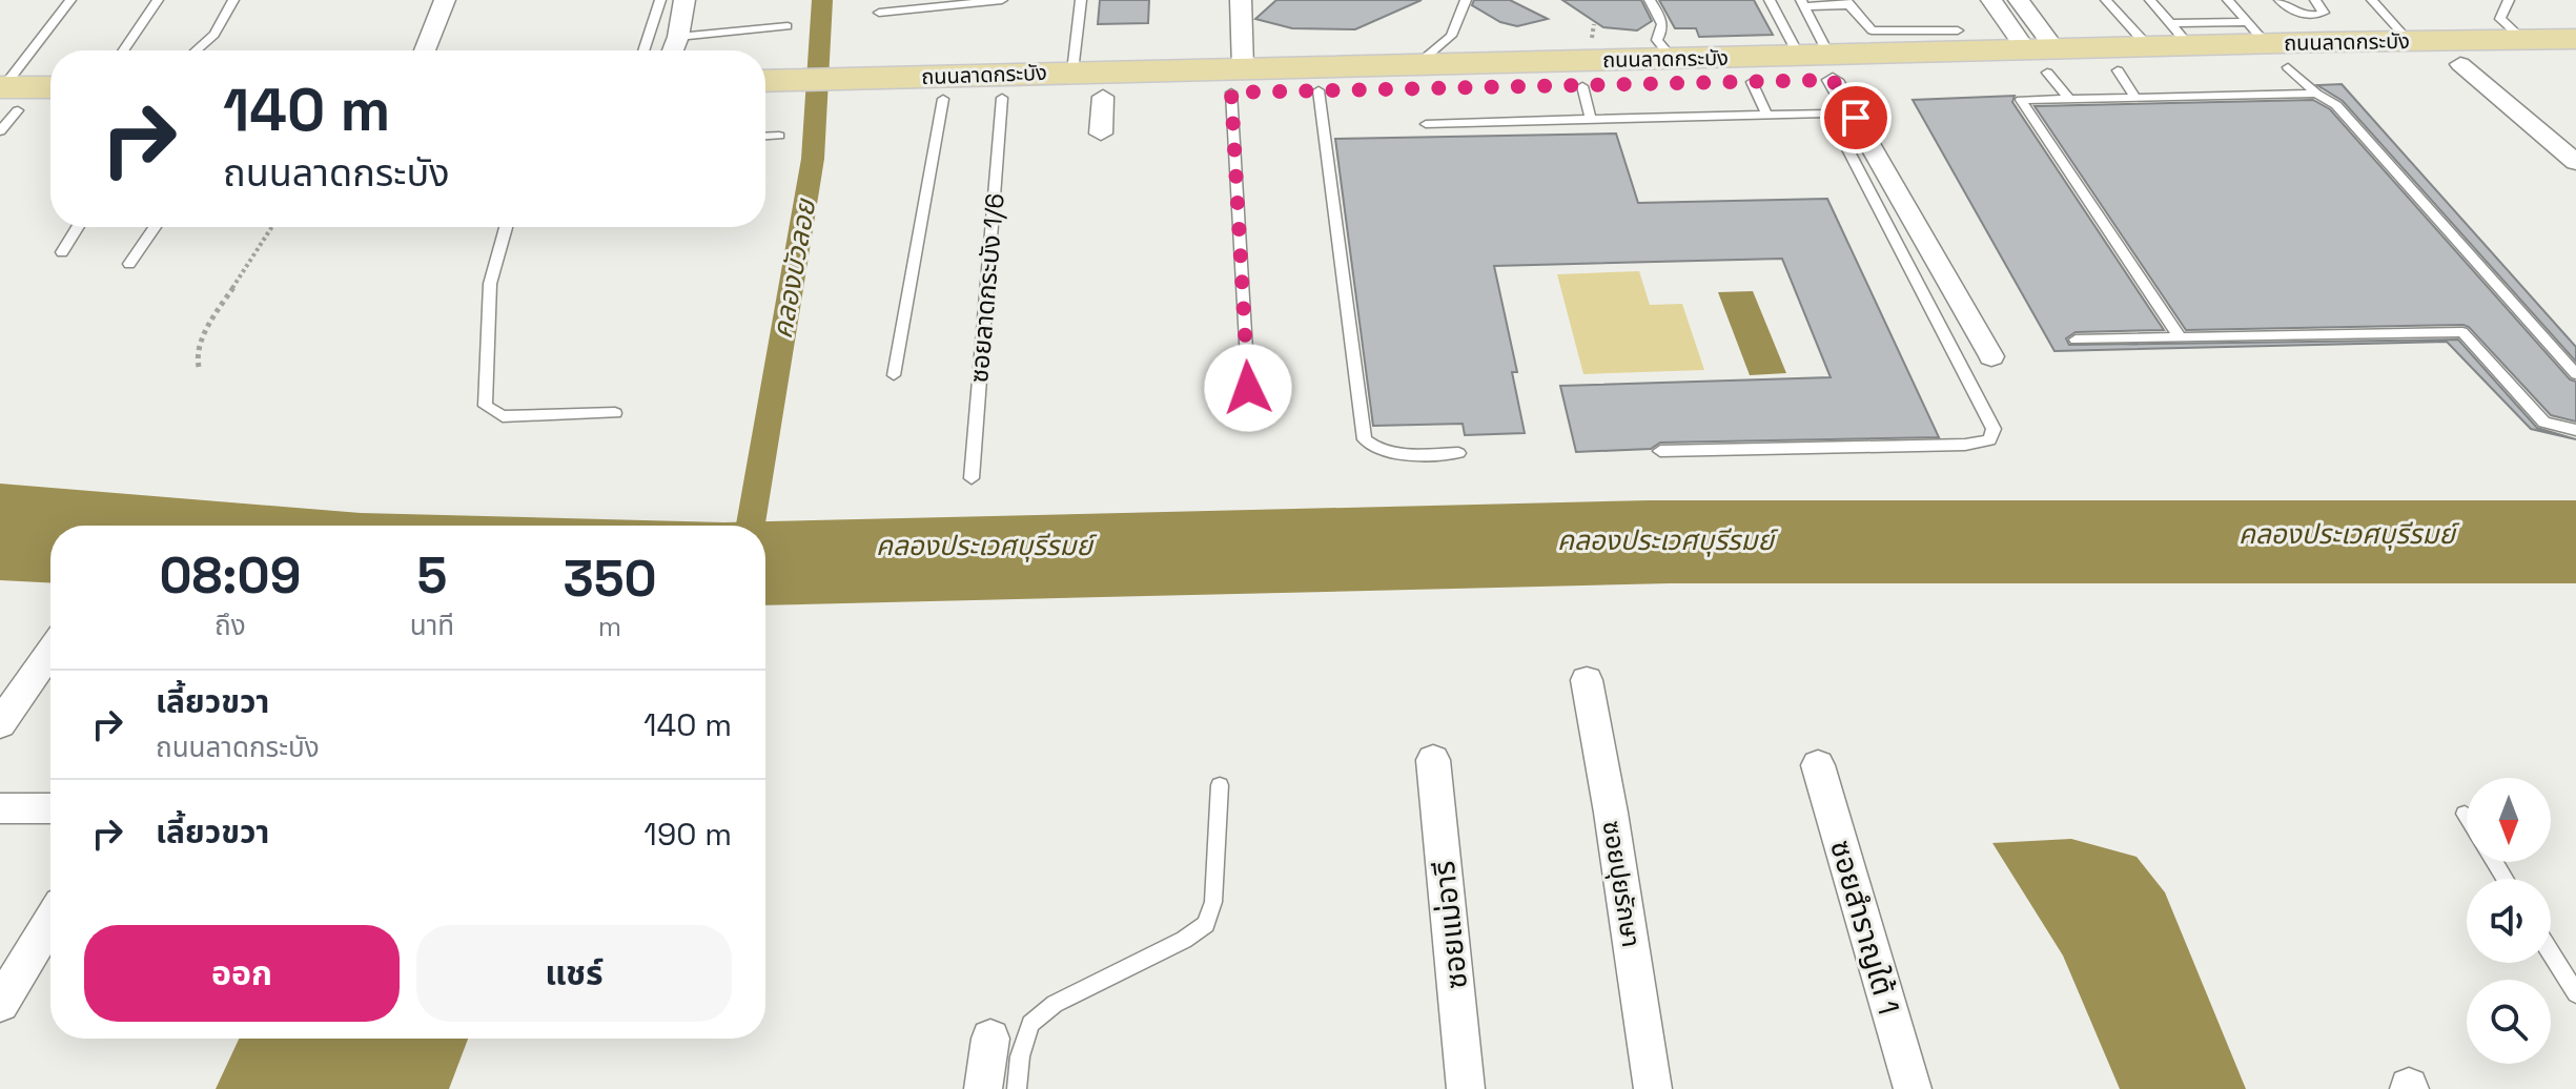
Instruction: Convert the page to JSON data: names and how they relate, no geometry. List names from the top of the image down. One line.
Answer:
{"streets":{"main road":["ถนนลาดกระบัง"],"street":["ซอยปุยรักษา","ซอยแม่อารี","ซอยสำราญใต้ 1"],"lane":["ซอยลาดกระบัง 1/6"]},"crossings":[["ถนนลาดกระบัง","ซอยลาดกระบัง 1/6"]],"water":["คลองบัวลอย","คลองประเวศบุรีรมย์"],"north":"bottom","page":{"turn":["140 m","ถนนลาดกระบัง"],"eta":["08:09","ถึง","5","นาที","350","m"],"list":[{"name":"เลี้ยวขวา","note":"ถนนลาดกระบัง","value":"140 m"},{"name":"เลี้ยวขวา","value":"190 m"}],"buttons":["ออก","แชร์"]}}
